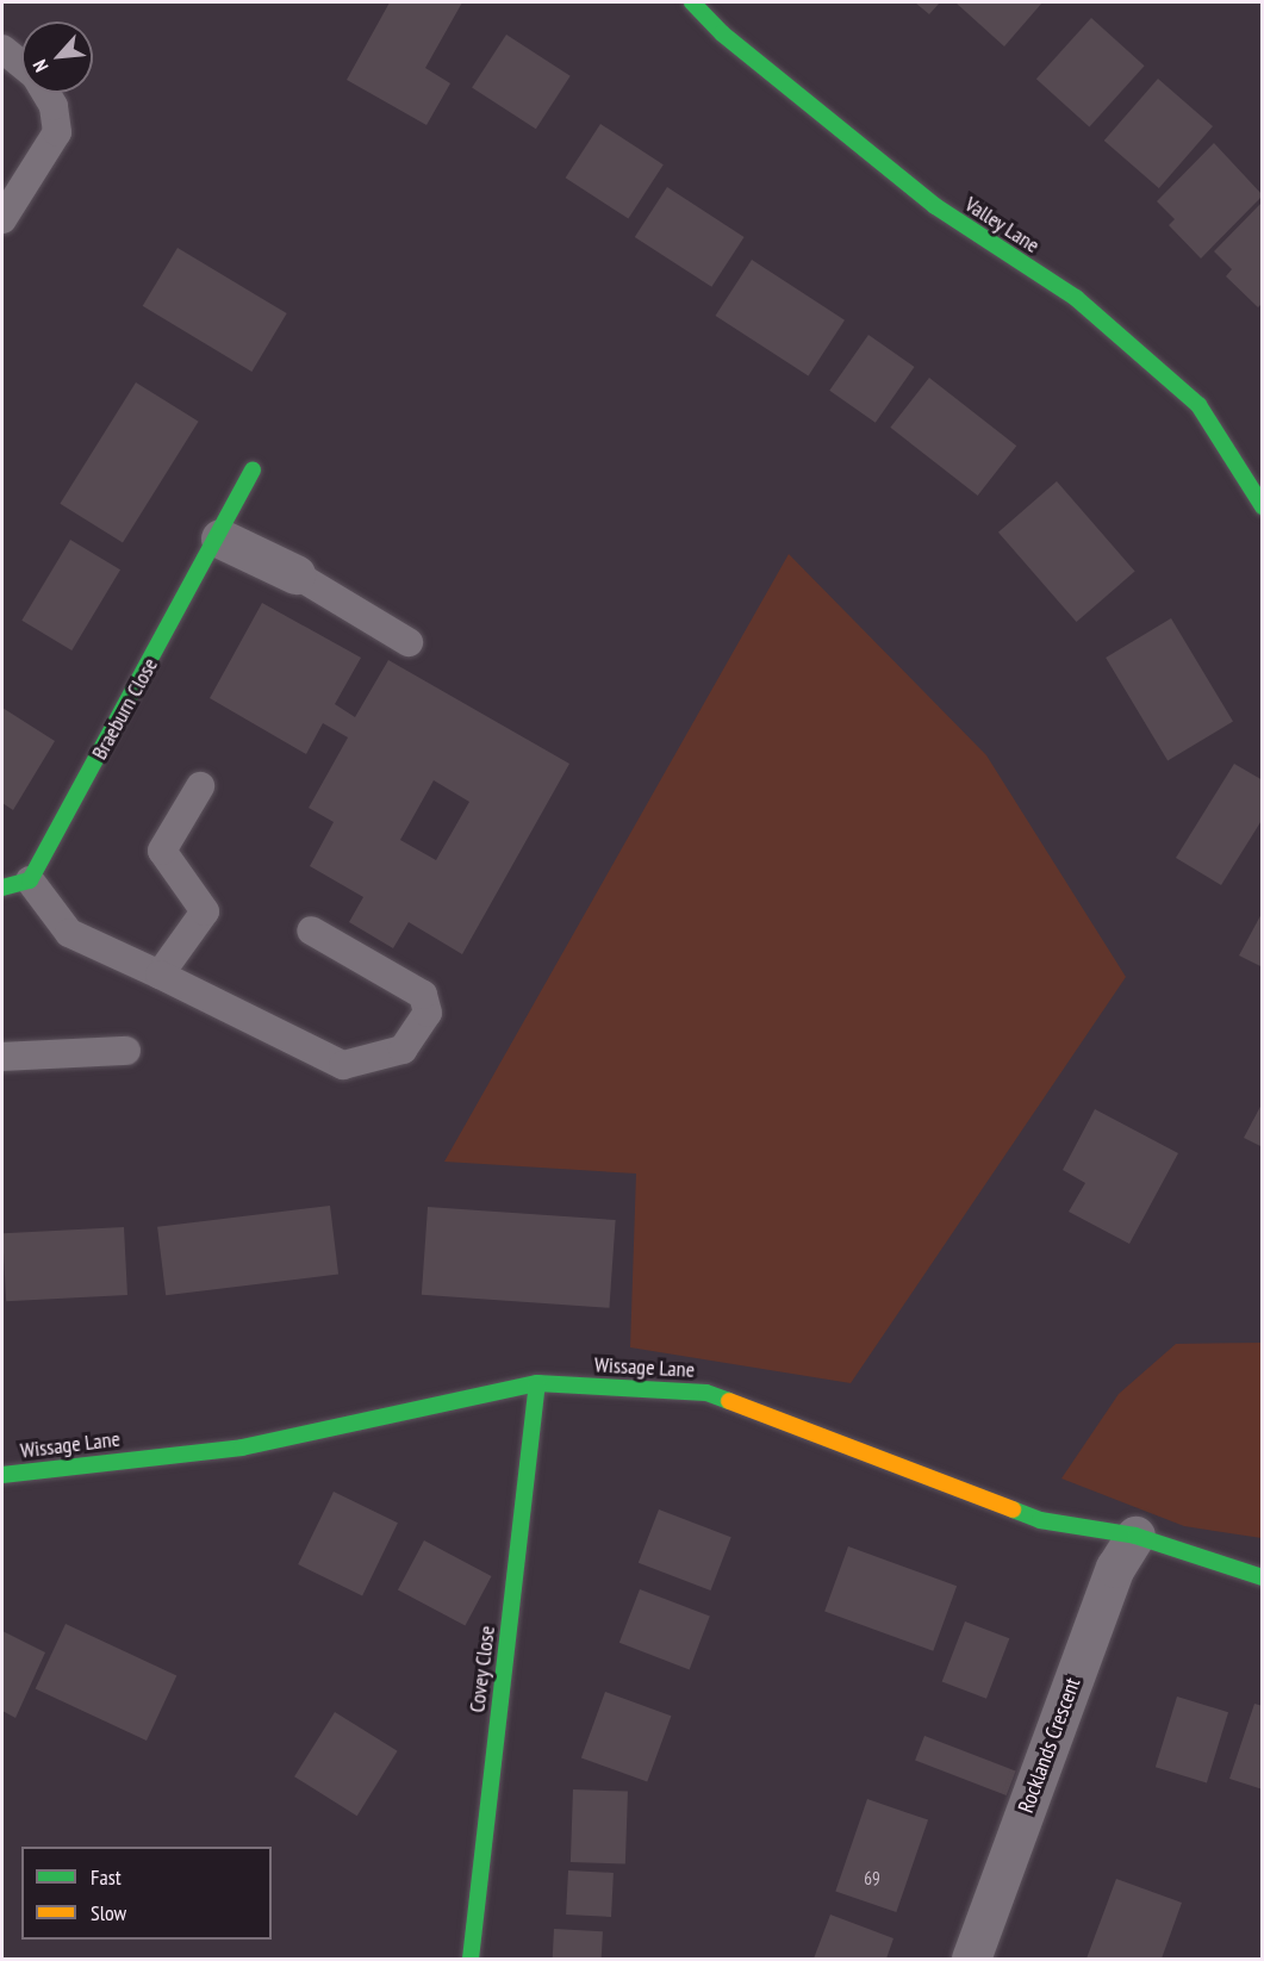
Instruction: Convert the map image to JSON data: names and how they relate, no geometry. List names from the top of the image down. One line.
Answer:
{"streets":{"street":["Valley Lane","Braeburn Close","Wissage Lane","Covey Close","Rocklands Crescent"]},"crossings":[["Wissage Lane","Covey Close"],["Wissage Lane","Rocklands Crescent"]],"house_numbers":["69"],"legend":["Fast","Slow"],"north":"bottom left"}
